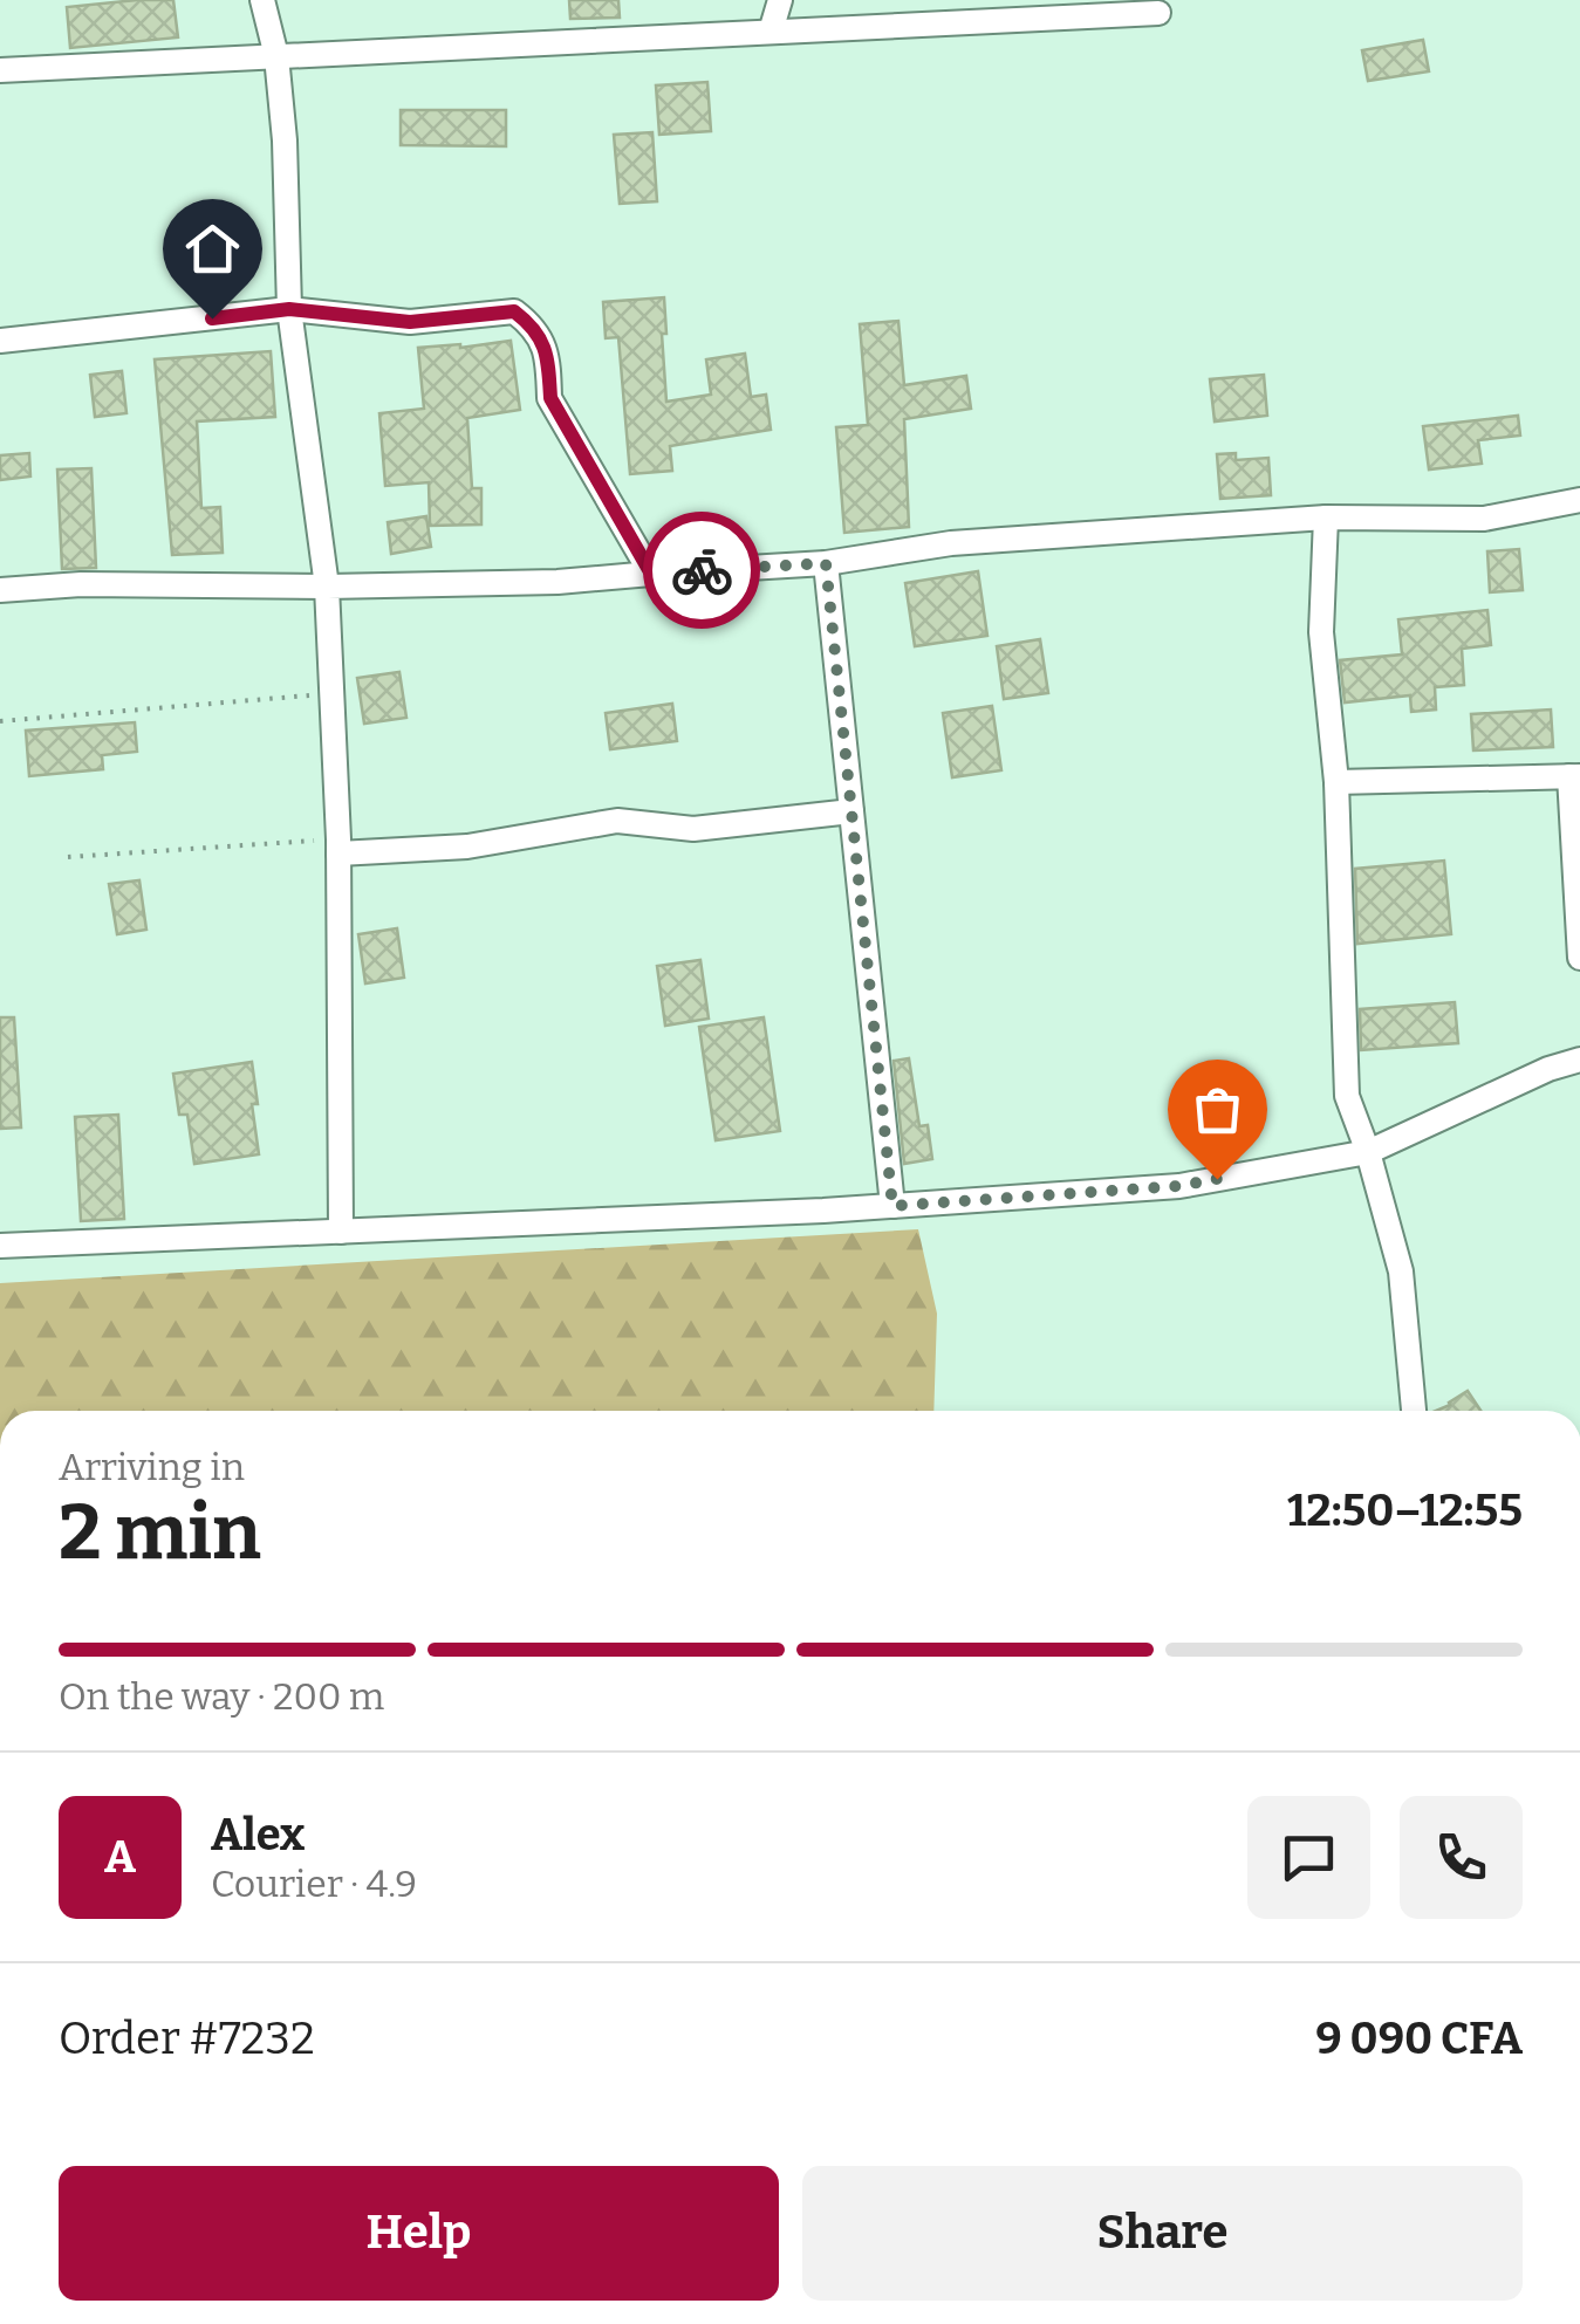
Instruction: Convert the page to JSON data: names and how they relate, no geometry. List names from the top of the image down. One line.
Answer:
{"page":{"heading":["2 min","Arriving in","12:50–12:55"],"panel":["Alex","Courier · 4.9","Order #7232","9 090 CFA"],"bar":"On the way · 200 m","round":"A","buttons":["Help","Share"]}}
